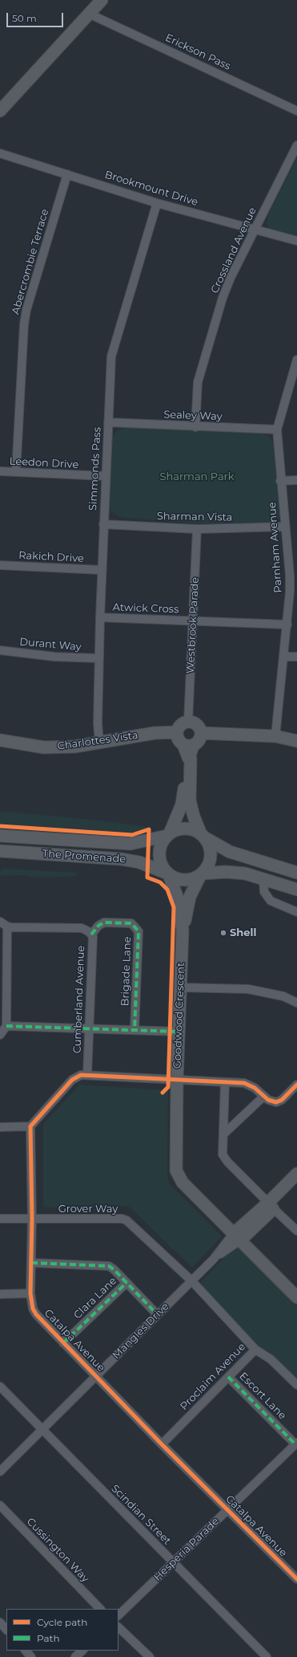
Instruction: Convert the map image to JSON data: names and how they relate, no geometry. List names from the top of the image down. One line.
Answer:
{"streets":{"street":["Erickson Pass","Brookmount Drive","Crossland Avenue","Abercrombie Terrace","Sealey Way","Leedon Drive","Simmonds Pass","Sharman Vista","Parnham Avenue","Rakich Drive","Atwick Cross","Westbrook Parade","Durant Way","Charlottes Vista","The Promenade","Brigade Lane","Cumberland Avenue","Goodwood Crescent","Grover Way","Clara Lane","Mangles Drive","Catalpa Avenue","Proclaim Avenue","Escort Lane","Scindian Street","Hesperia Parade","Cussington Way"]},"crossings":[["Brookmount Drive","Crossland Avenue"],["Brookmount Drive","Abercrombie Terrace"],["Brookmount Drive","Simmonds Pass"],["Crossland Avenue","Sealey Way"],["Abercrombie Terrace","Leedon Drive"],["Sealey Way","Simmonds Pass"],["Sealey Way","Parnham Avenue"],["Leedon Drive","Simmonds Pass"],["Simmonds Pass","Sharman Vista"],["Simmonds Pass","Rakich Drive"],["Simmonds Pass","Atwick Cross"],["Simmonds Pass","Durant Way"],["Simmonds Pass","Charlottes Vista"],["Sharman Vista","Parnham Avenue"],["Sharman Vista","Westbrook Parade"],["Parnham Avenue","Atwick Cross"],["Atwick Cross","Westbrook Parade"],["Westbrook Parade","Charlottes Vista"],["The Promenade","Goodwood Crescent"],["Brigade Lane","Cumberland Avenue"],["Goodwood Crescent","Mangles Drive"],["Grover Way","Mangles Drive"],["Grover Way","Catalpa Avenue"],["Grover Way","Proclaim Avenue"],["Clara Lane","Catalpa Avenue"],["Mangles Drive","Catalpa Avenue"],["Mangles Drive","Proclaim Avenue"],["Mangles Drive","Scindian Street"],["Catalpa Avenue","Proclaim Avenue"],["Catalpa Avenue","Hesperia Parade"],["Proclaim Avenue","Escort Lane"],["Escort Lane","Hesperia Parade"],["Scindian Street","Hesperia Parade"]],"parks":["Sharman Park"],"places":["Shell"],"legend":["Cycle path","Path"],"scale_bar":"50 m"}
